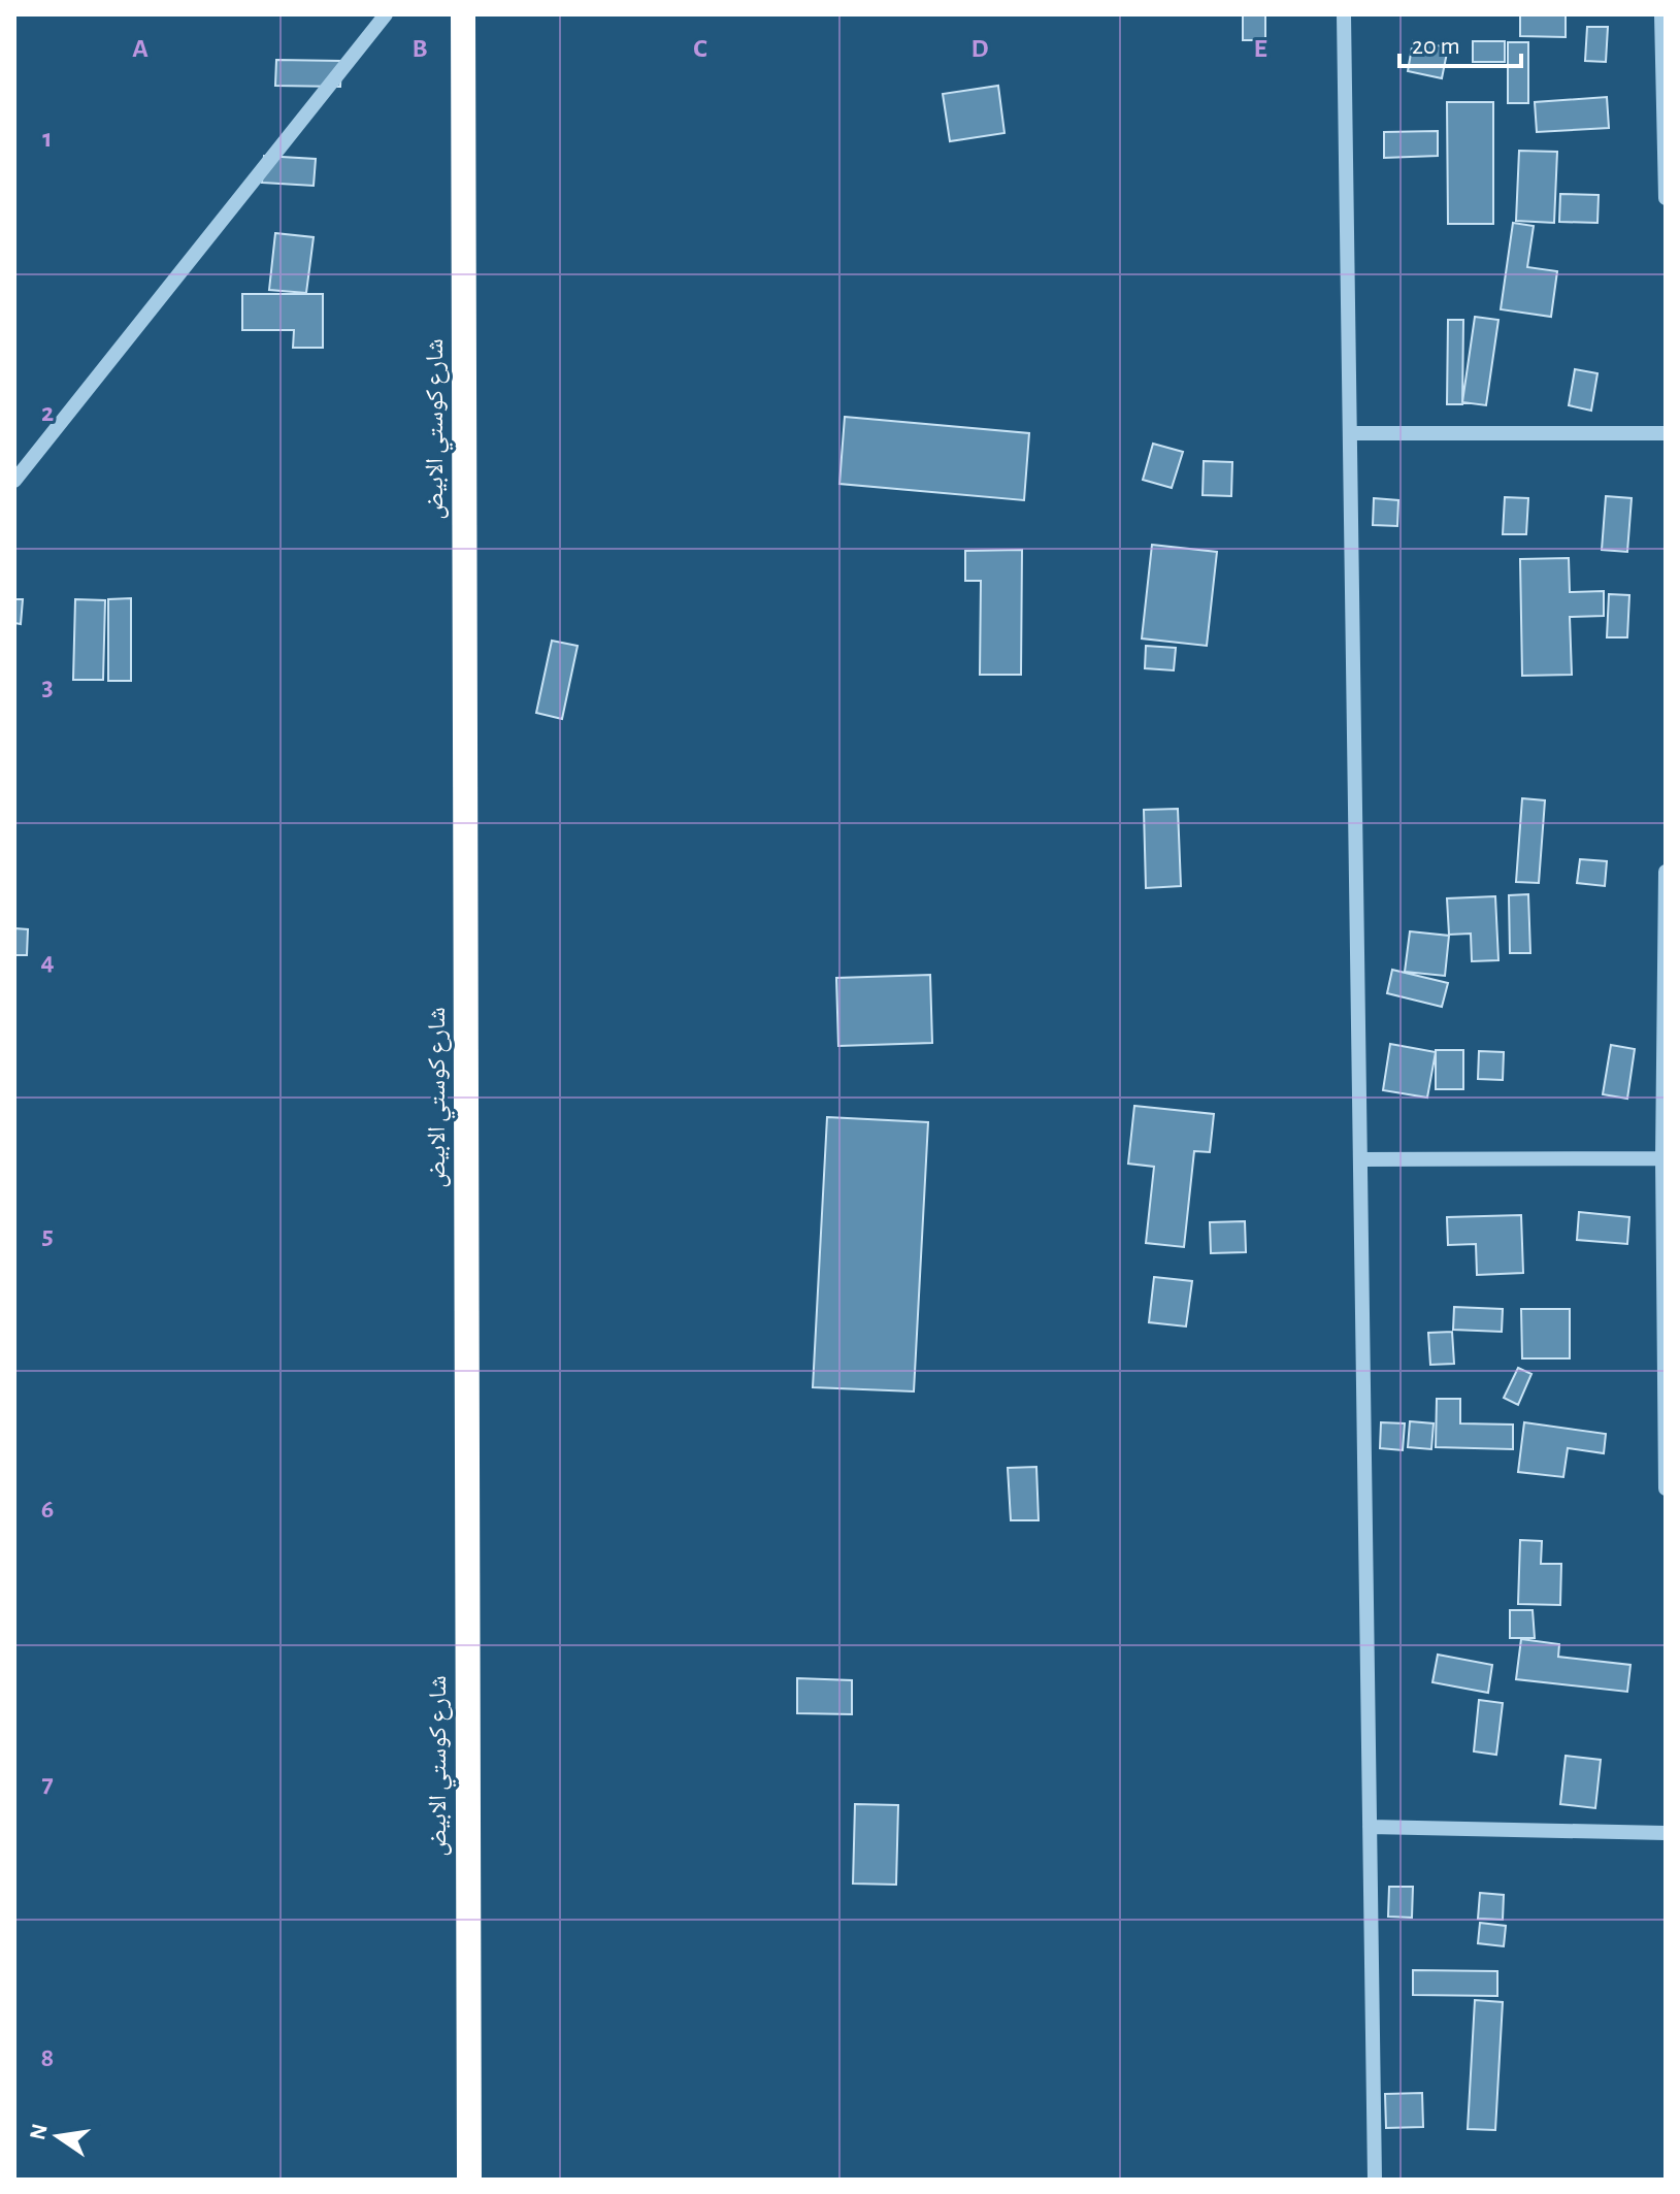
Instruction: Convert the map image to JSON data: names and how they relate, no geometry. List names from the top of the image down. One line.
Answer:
{"streets":{"highway":["شارع كوستي الابيض"]},"scale_bar":"20 m","north":"left","grid":{"columns":["A","B","C","D","E"],"rows":["1","2","3","4","5","6","7","8"]}}
